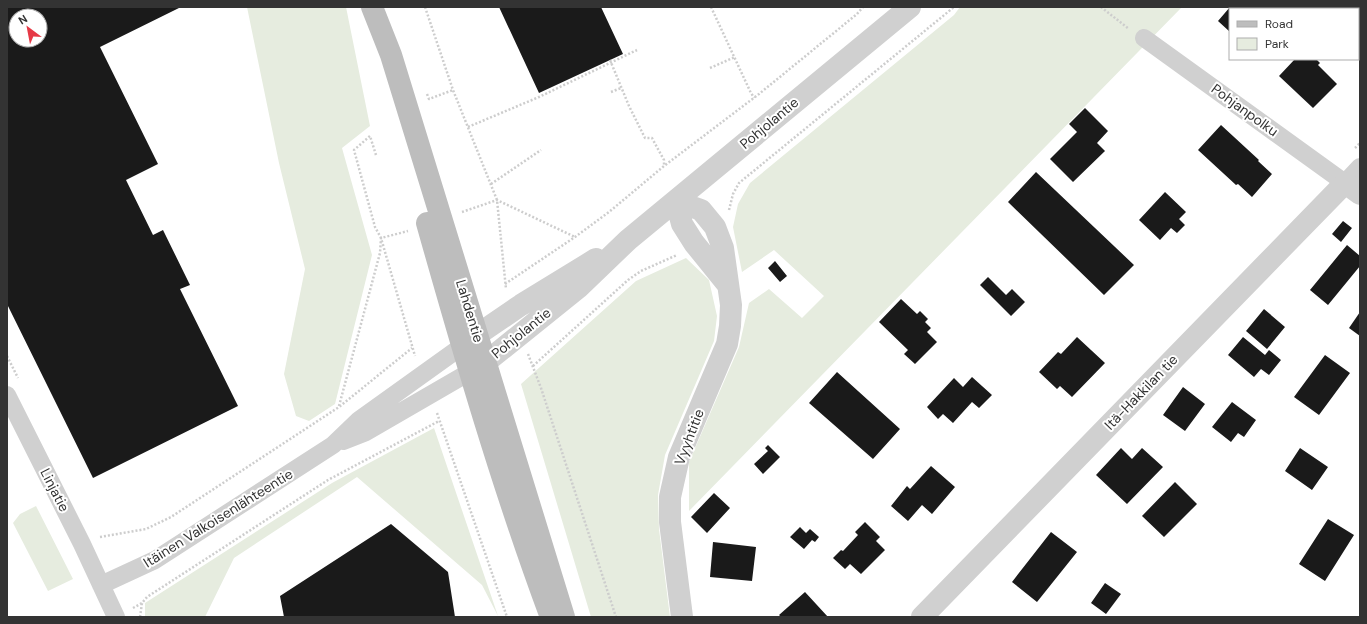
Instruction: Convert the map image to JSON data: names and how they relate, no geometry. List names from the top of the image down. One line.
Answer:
{"streets":{"main road":["Lahdentie"],"street":["Pohjanpolku","Pohjolantie","Itä-Hakkilan tie","Vyyhtitie","Linjatie","Itäinen Valkoisenlähteentie"]},"crossings":[["Pohjanpolku","Itä-Hakkilan tie"],["Pohjolantie","Lahdentie"],["Pohjolantie","Vyyhtitie"],["Pohjolantie","Itäinen Valkoisenlähteentie"],["Lahdentie","Itäinen Valkoisenlähteentie"],["Linjatie","Itäinen Valkoisenlähteentie"]],"legend":["Road","Park"],"north":"top left"}
